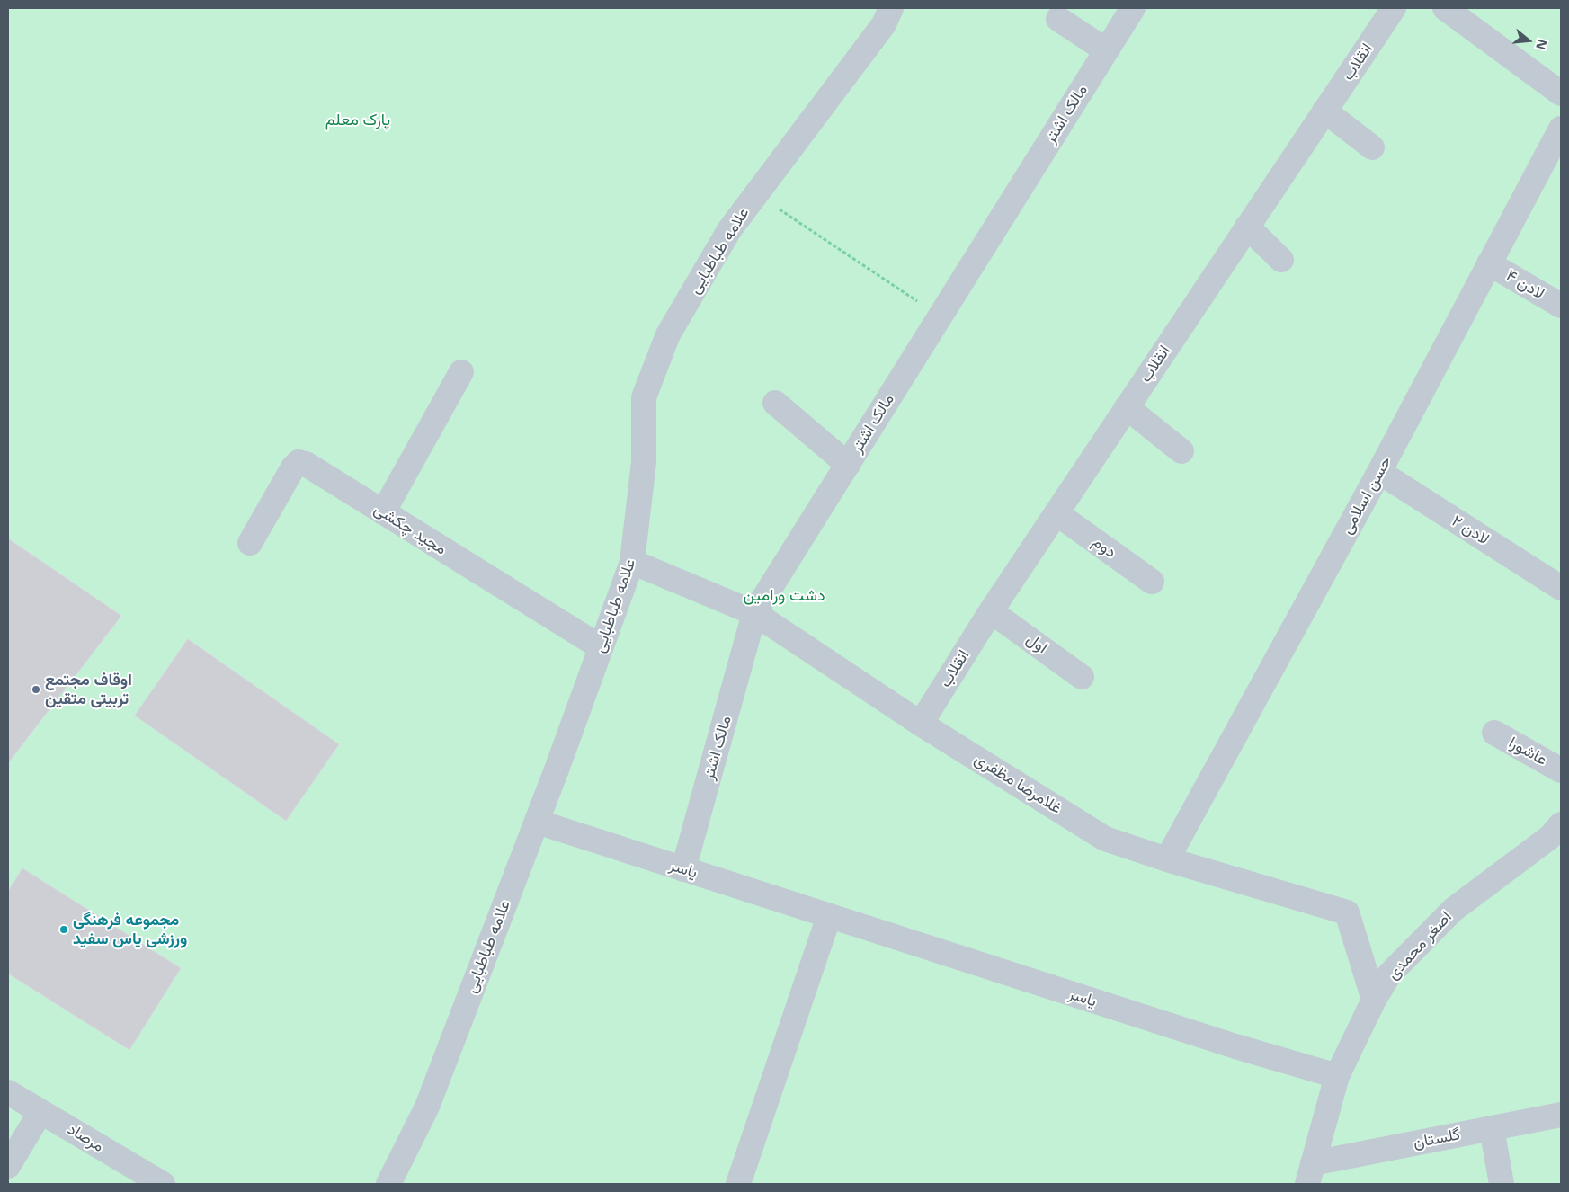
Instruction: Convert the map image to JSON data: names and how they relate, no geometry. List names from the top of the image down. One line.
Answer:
{"streets":{"street":["انقلاب","مالک اشتر","علامه طباطبایی","لادن ۴","حسن اسلامی","مجید چکشی","لادن ۲","دوم","اول","عاشورا","غلامرضا مظفری","یاسر","اصغر محمدی","مرصاد","گلستان"]},"crossings":[["انقلاب","دوم"],["انقلاب","اول"],["انقلاب","غلامرضا مظفری"],["مالک اشتر","غلامرضا مظفری"],["مالک اشتر","یاسر"],["علامه طباطبایی","مجید چکشی"],["علامه طباطبایی","غلامرضا مظفری"],["علامه طباطبایی","یاسر"],["لادن ۴","حسن اسلامی"],["حسن اسلامی","لادن ۲"],["حسن اسلامی","غلامرضا مظفری"],["غلامرضا مظفری","اصغر محمدی"],["یاسر","اصغر محمدی"],["اصغر محمدی","گلستان"]],"parks":["پارک معلم","دشت ورامین"],"places":["اوقاف مجتمع تربیتی متقین","مجموعه فرهنگی ورزشی یاس سفید"],"north":"right"}
